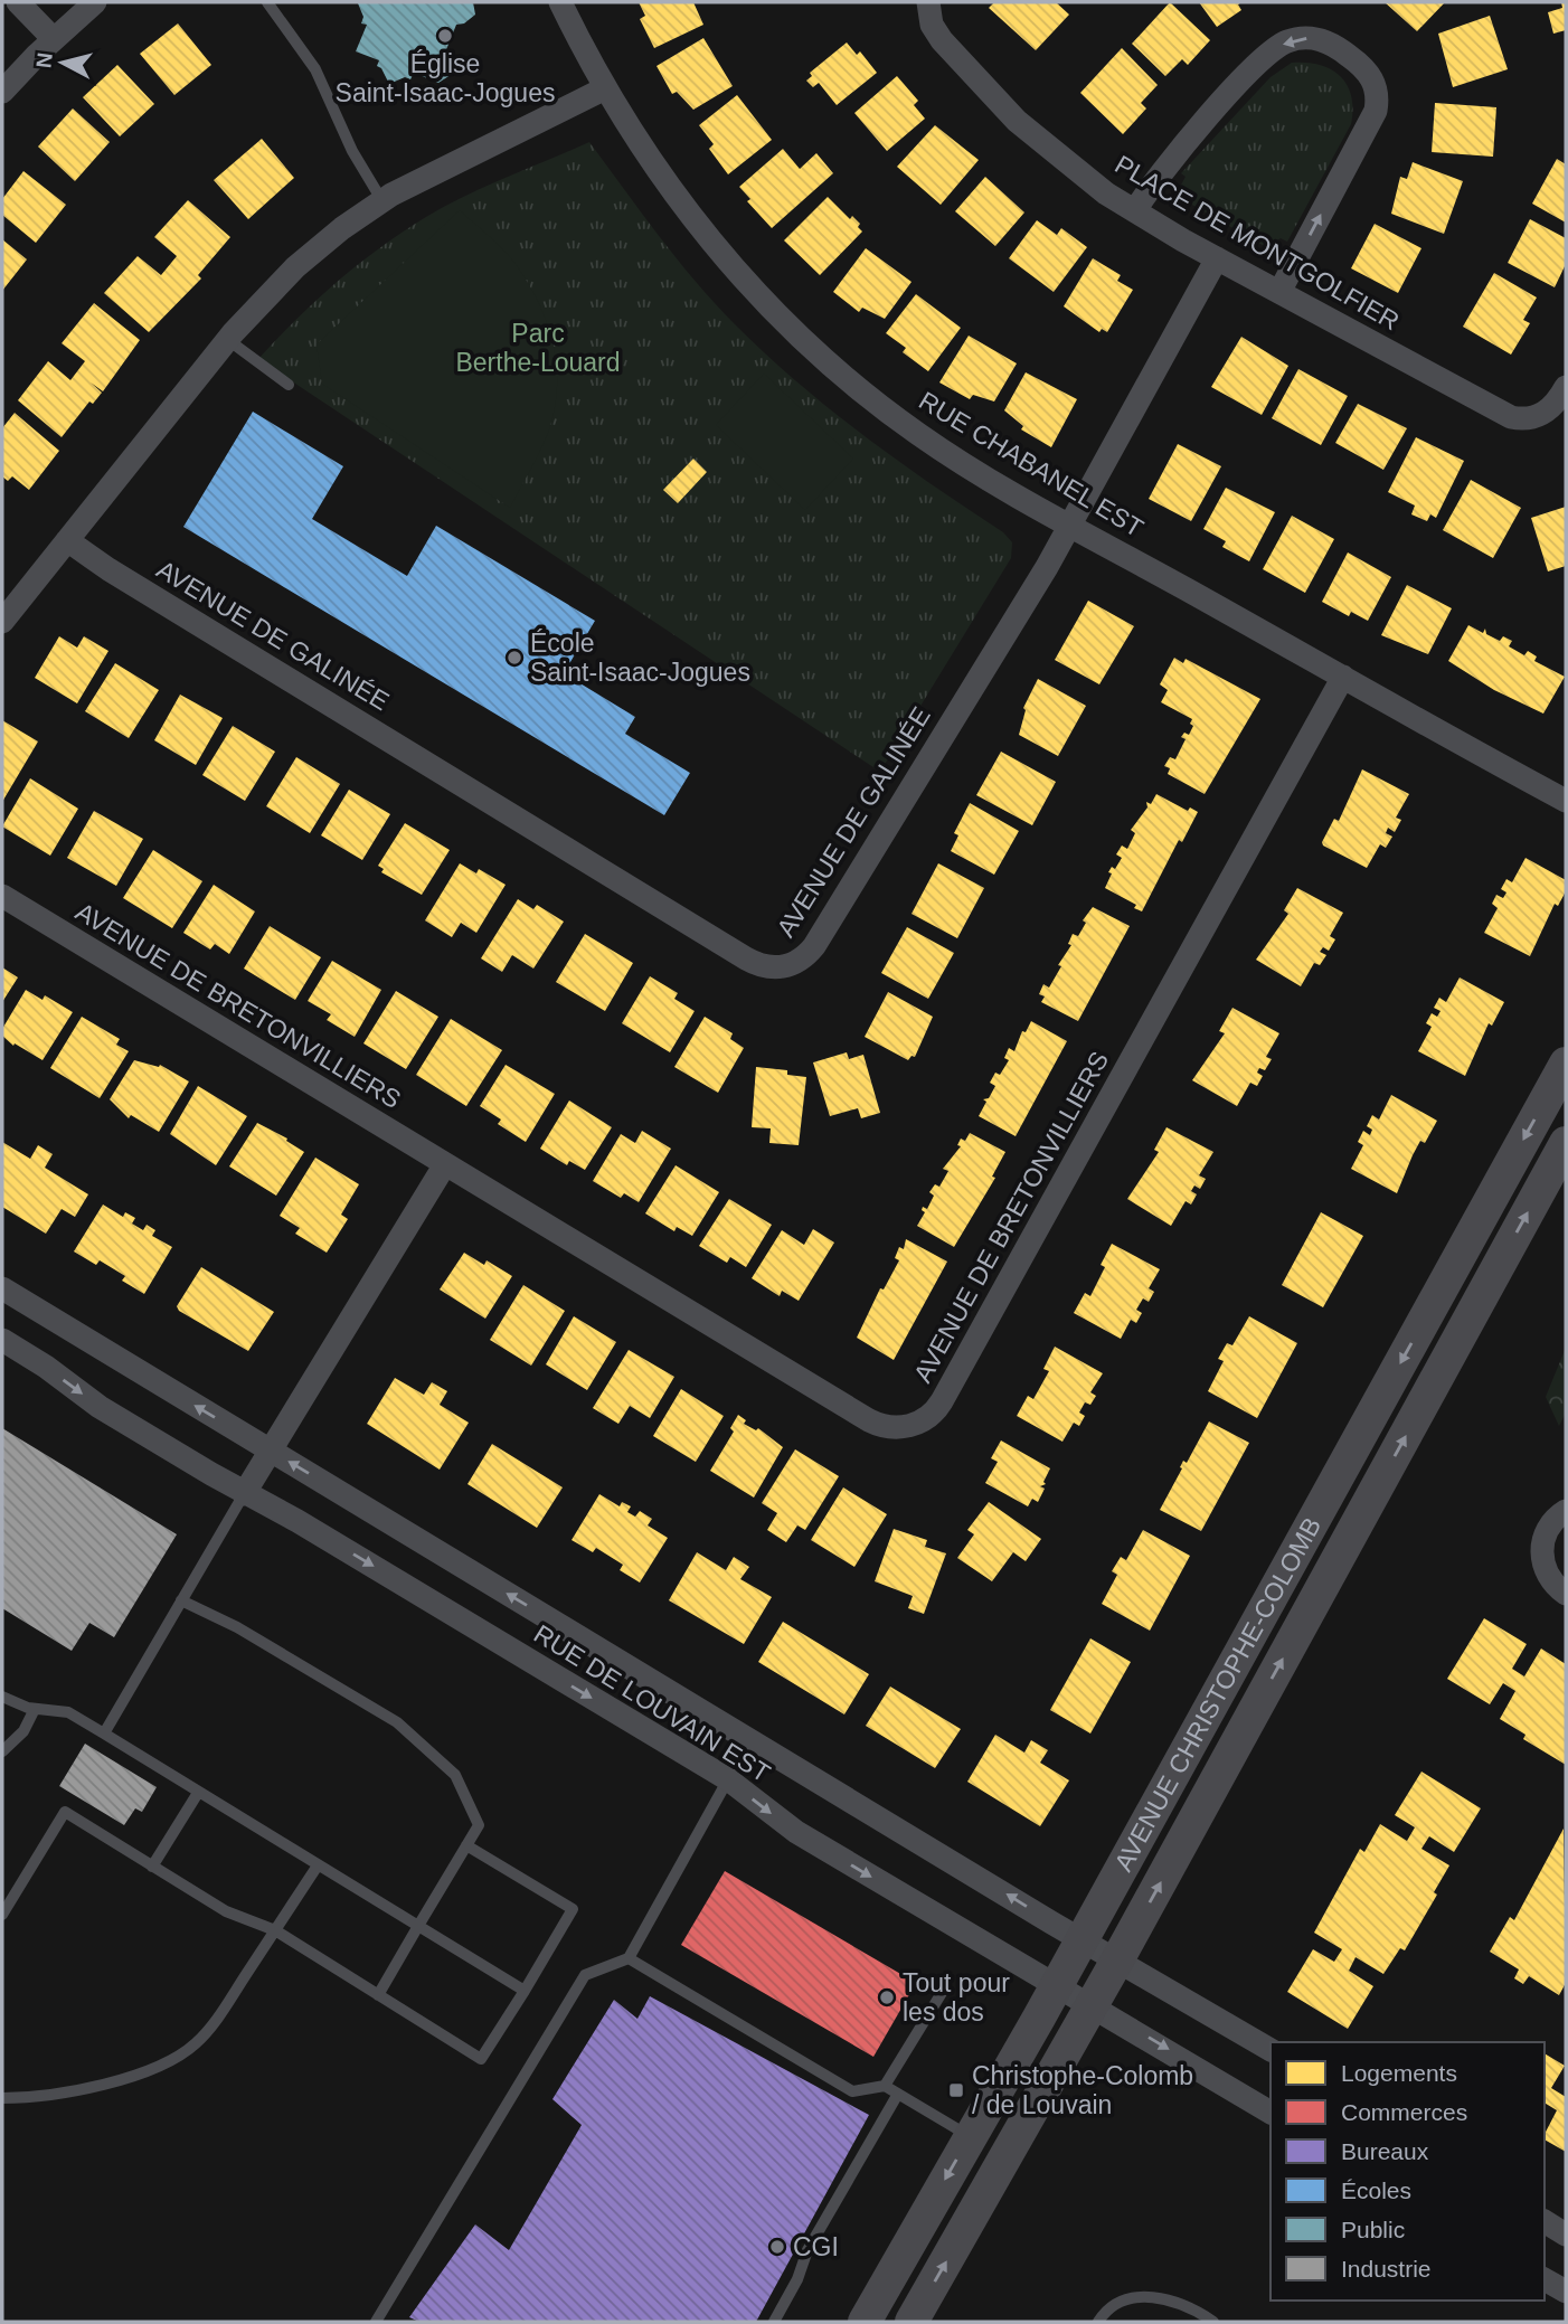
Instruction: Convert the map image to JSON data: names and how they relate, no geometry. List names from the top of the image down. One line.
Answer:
{"streets":{"main road":["AVENUE CHRISTOPHE-COLOMB"],"street":["PLACE DE MONTGOLFIER","RUE CHABANEL EST","AVENUE DE GALINÉE","AVENUE DE BRETONVILLIERS","RUE DE LOUVAIN EST"]},"crossings":[["PLACE DE MONTGOLFIER","AVENUE DE GALINÉE"],["RUE CHABANEL EST","AVENUE DE GALINÉE"],["RUE CHABANEL EST","AVENUE DE BRETONVILLIERS"],["AVENUE CHRISTOPHE-COLOMB","RUE DE LOUVAIN EST"]],"parks":["Parc Berthe-Louard"],"places":{"other":["Église Saint-Isaac-Jogues","École Saint-Isaac-Jogues","Tout pour les dos","CGI"],"transit":["Christophe-Colomb / de Louvain"]},"legend":["Logements","Commerces","Bureaux","Écoles","Public","Industrie"],"north":"left"}
